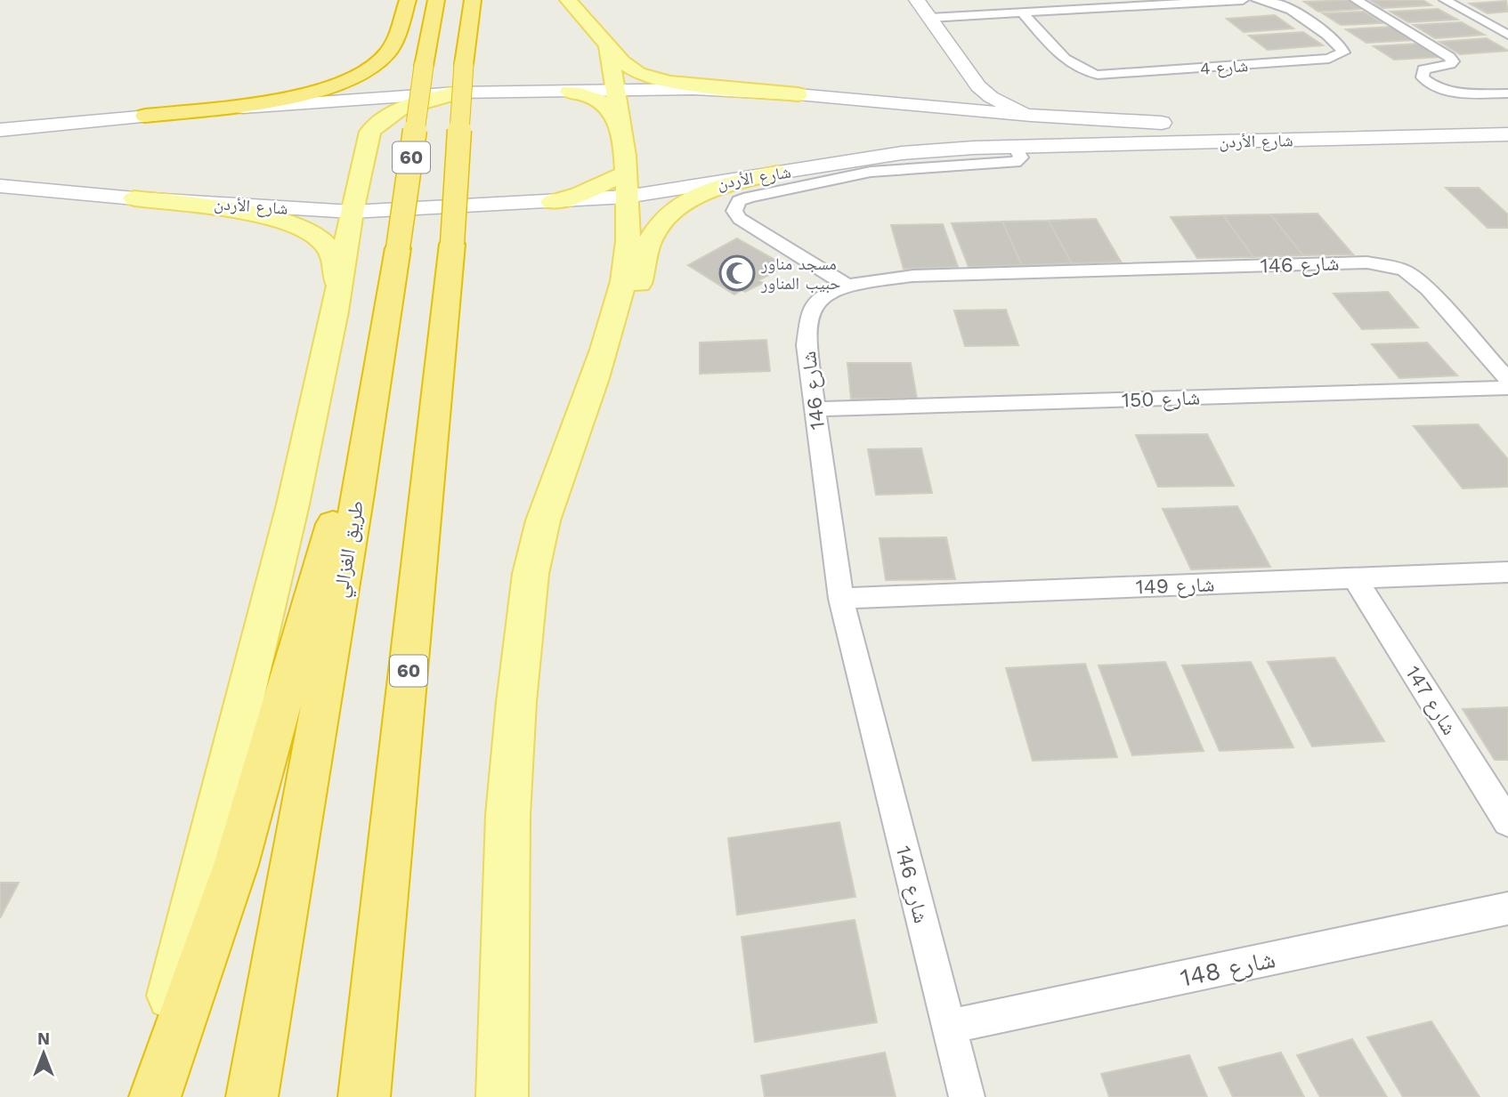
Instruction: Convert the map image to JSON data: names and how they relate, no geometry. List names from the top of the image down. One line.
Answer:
{"streets":{"highway":["60","طريق الغزالي"],"main road":["شارع الأردن"],"street":["شارع 4","شارع 146","شارع 150","شارع 149","شارع 147","شارع 148"]},"crossings":[["شارع 146","شارع 150"],["شارع 146","شارع 149"],["شارع 146","شارع 148"],["شارع 149","شارع 147"]],"places":{"mosque":["مسجد مناور حبيب المناور"]},"north":"top"}
